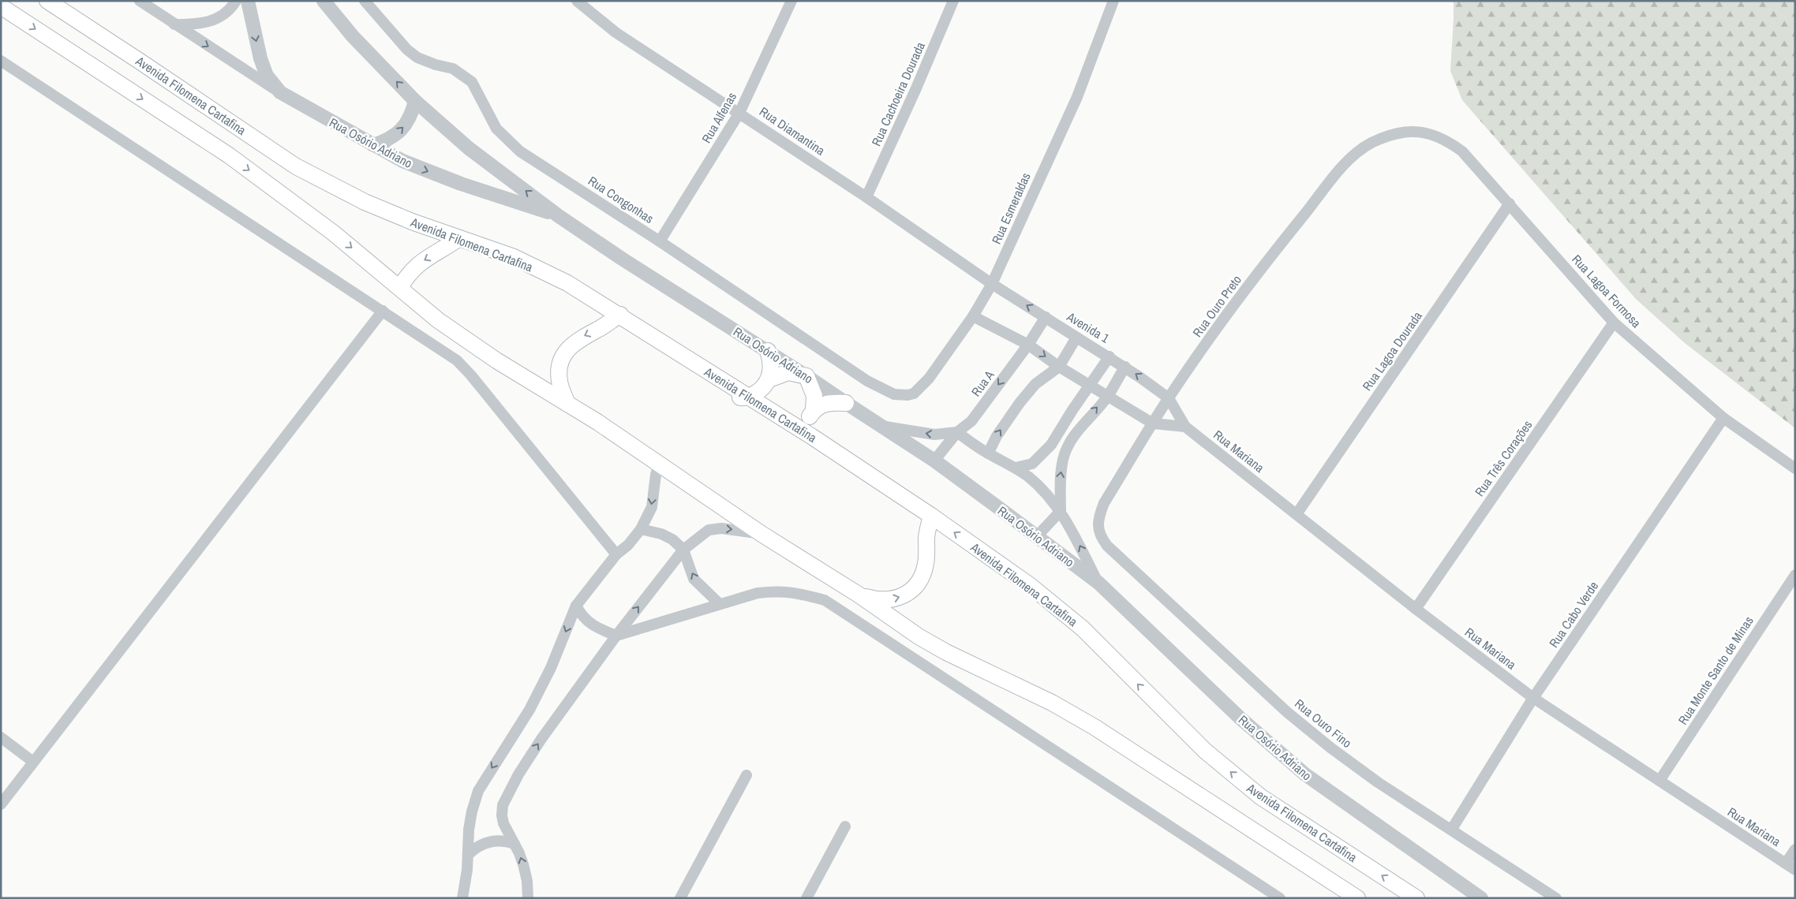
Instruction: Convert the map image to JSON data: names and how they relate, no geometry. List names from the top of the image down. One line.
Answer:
{"streets":{"main road":["Avenida Filomena Cartafina"],"street":["Rua Cachoeira Dourada","Rua Alfenas","Rua Diamantina","Rua Osório Adriano","Rua Congonhas","Rua Esmeraldas","Rua Lagoa Formosa","Rua Ouro Preto","Avenida 1","Rua Lagoa Dourada","Rua A","Rua Mariana","Rua Três Corações","Rua Cabo Verde","Rua Monte Santo de Minas","Rua Ouro Fino"]},"crossings":[["Rua Cachoeira Dourada","Rua Diamantina"],["Rua Alfenas","Rua Diamantina"],["Rua Alfenas","Rua Congonhas"],["Rua Diamantina","Rua Esmeraldas"],["Rua Diamantina","Avenida 1"],["Rua Osório Adriano","Rua A"],["Rua Congonhas","Rua Esmeraldas"],["Rua Esmeraldas","Avenida 1"],["Rua Lagoa Formosa","Rua Ouro Preto"],["Rua Lagoa Formosa","Rua Lagoa Dourada"],["Rua Lagoa Formosa","Rua Três Corações"],["Rua Lagoa Formosa","Rua Cabo Verde"],["Rua Ouro Preto","Avenida 1"],["Rua Ouro Preto","Rua Mariana"],["Rua Ouro Preto","Rua Ouro Fino"],["Avenida 1","Rua A"],["Avenida 1","Rua Mariana"],["Rua Lagoa Dourada","Rua Mariana"],["Rua Mariana","Rua Três Corações"],["Rua Mariana","Rua Cabo Verde"],["Rua Mariana","Rua Monte Santo de Minas"],["Rua Cabo Verde","Rua Ouro Fino"]]}
